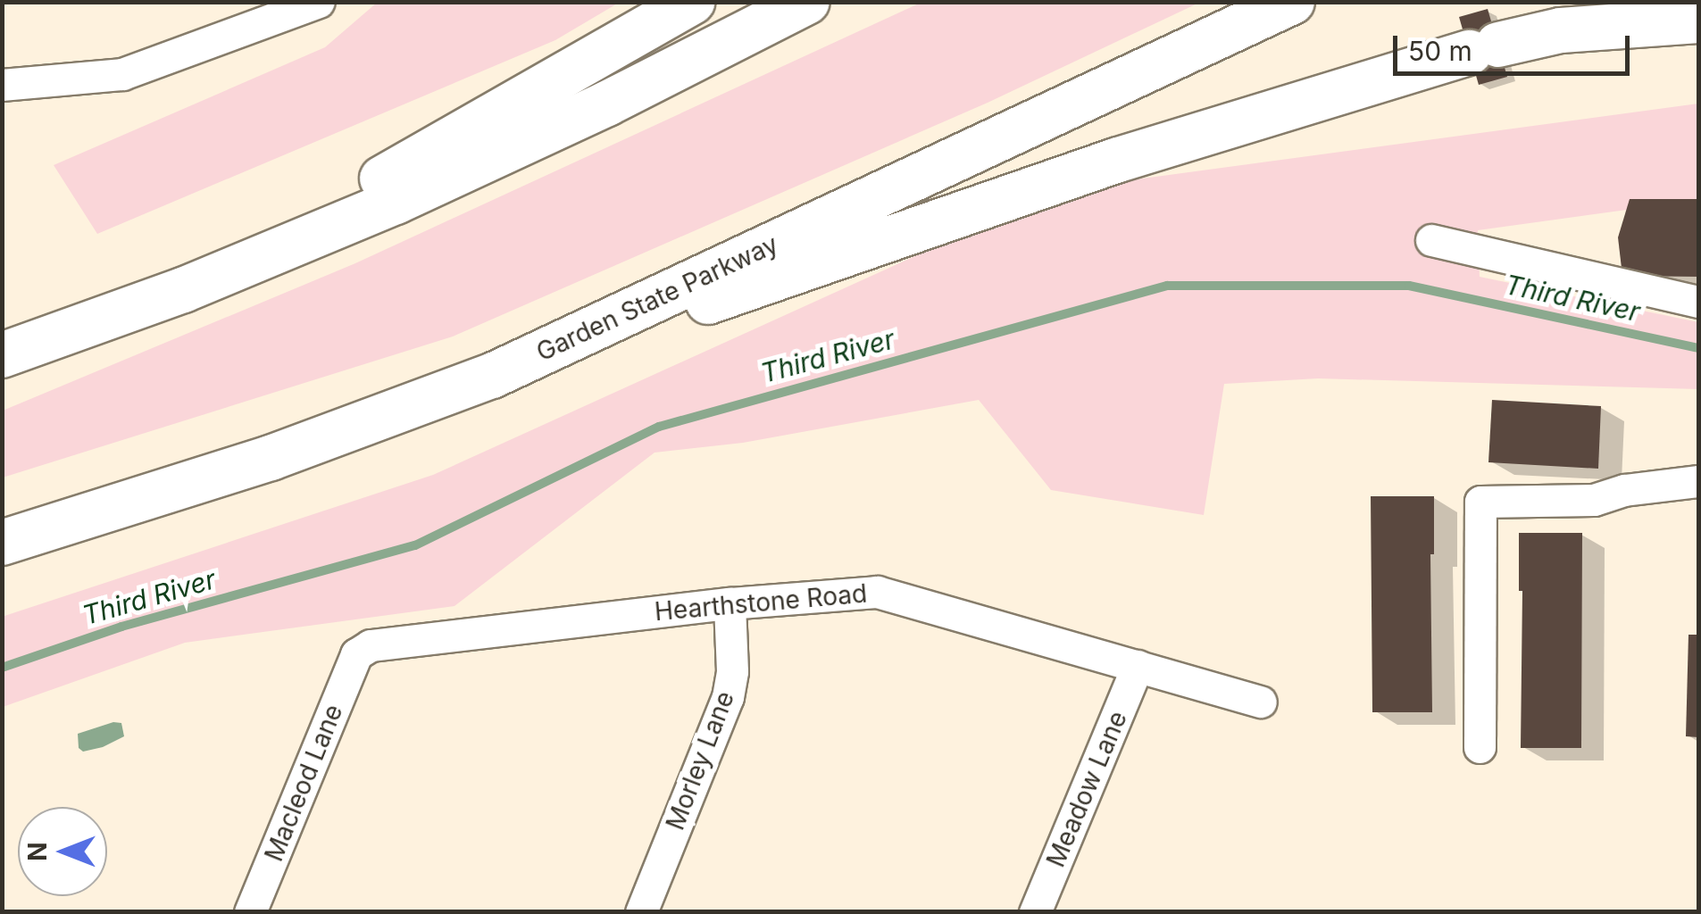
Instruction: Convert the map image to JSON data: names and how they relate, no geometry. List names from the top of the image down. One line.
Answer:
{"streets":{"highway":["Garden State Parkway"],"street":["Hearthstone Road","Morley Lane","Macleod Lane","Meadow Lane"]},"crossings":[["Hearthstone Road","Morley Lane"],["Hearthstone Road","Macleod Lane"],["Hearthstone Road","Meadow Lane"]],"water":["Third River"],"scale_bar":"50 m","north":"left"}
